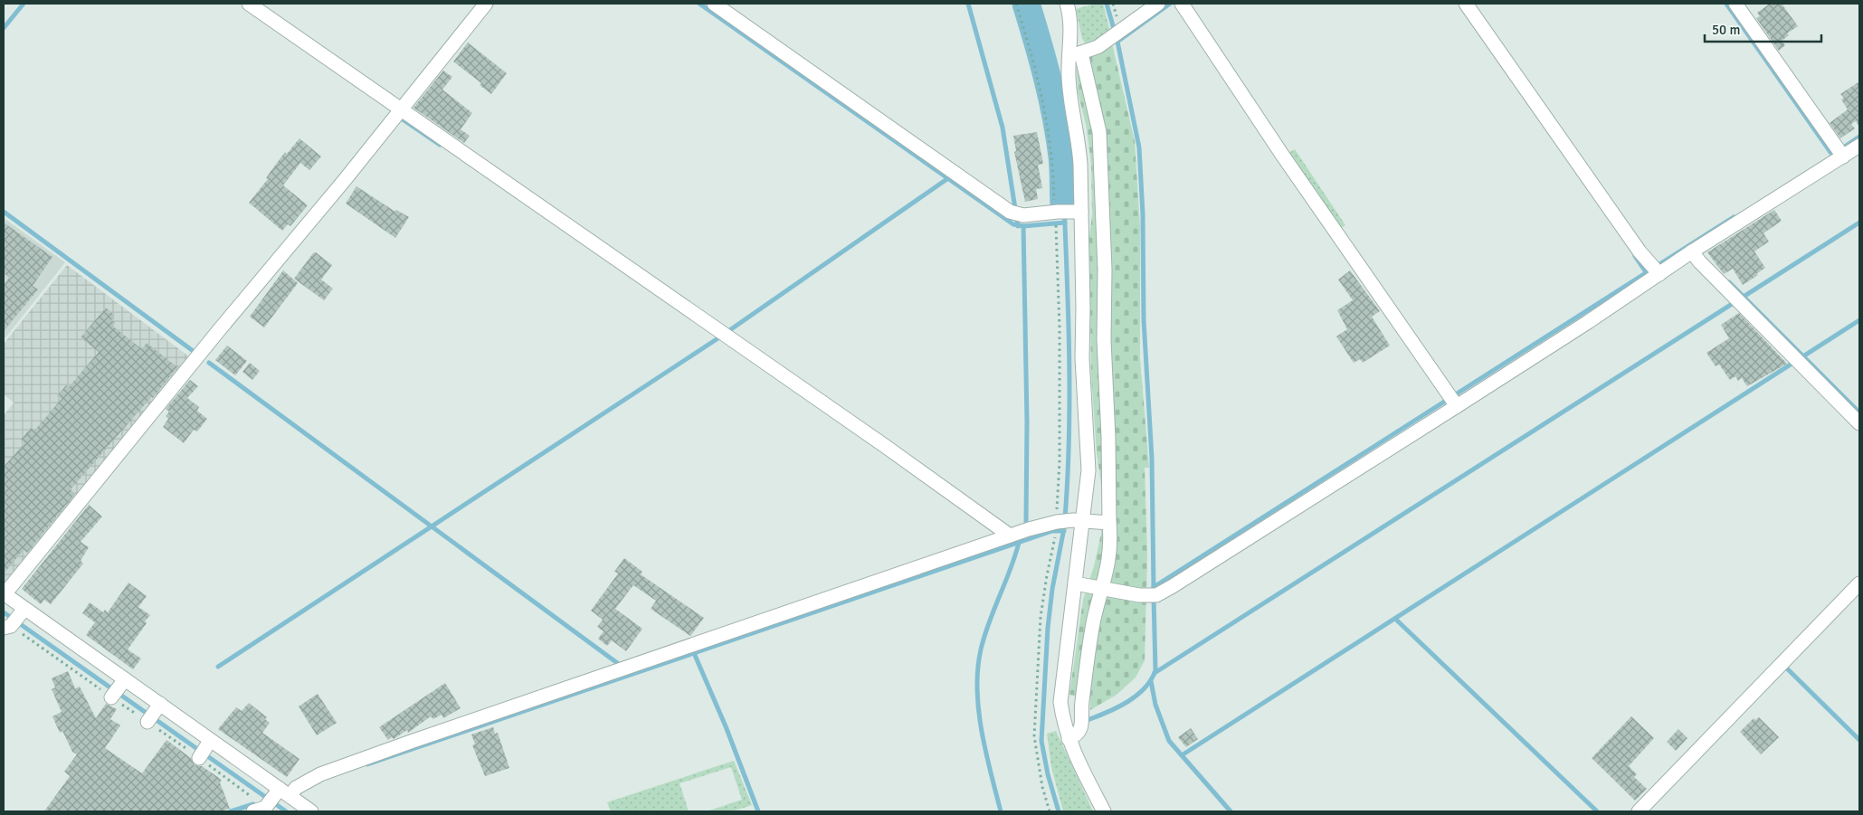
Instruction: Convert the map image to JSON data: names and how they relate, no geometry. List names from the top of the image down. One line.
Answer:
{"scale_bar":"50 m"}
